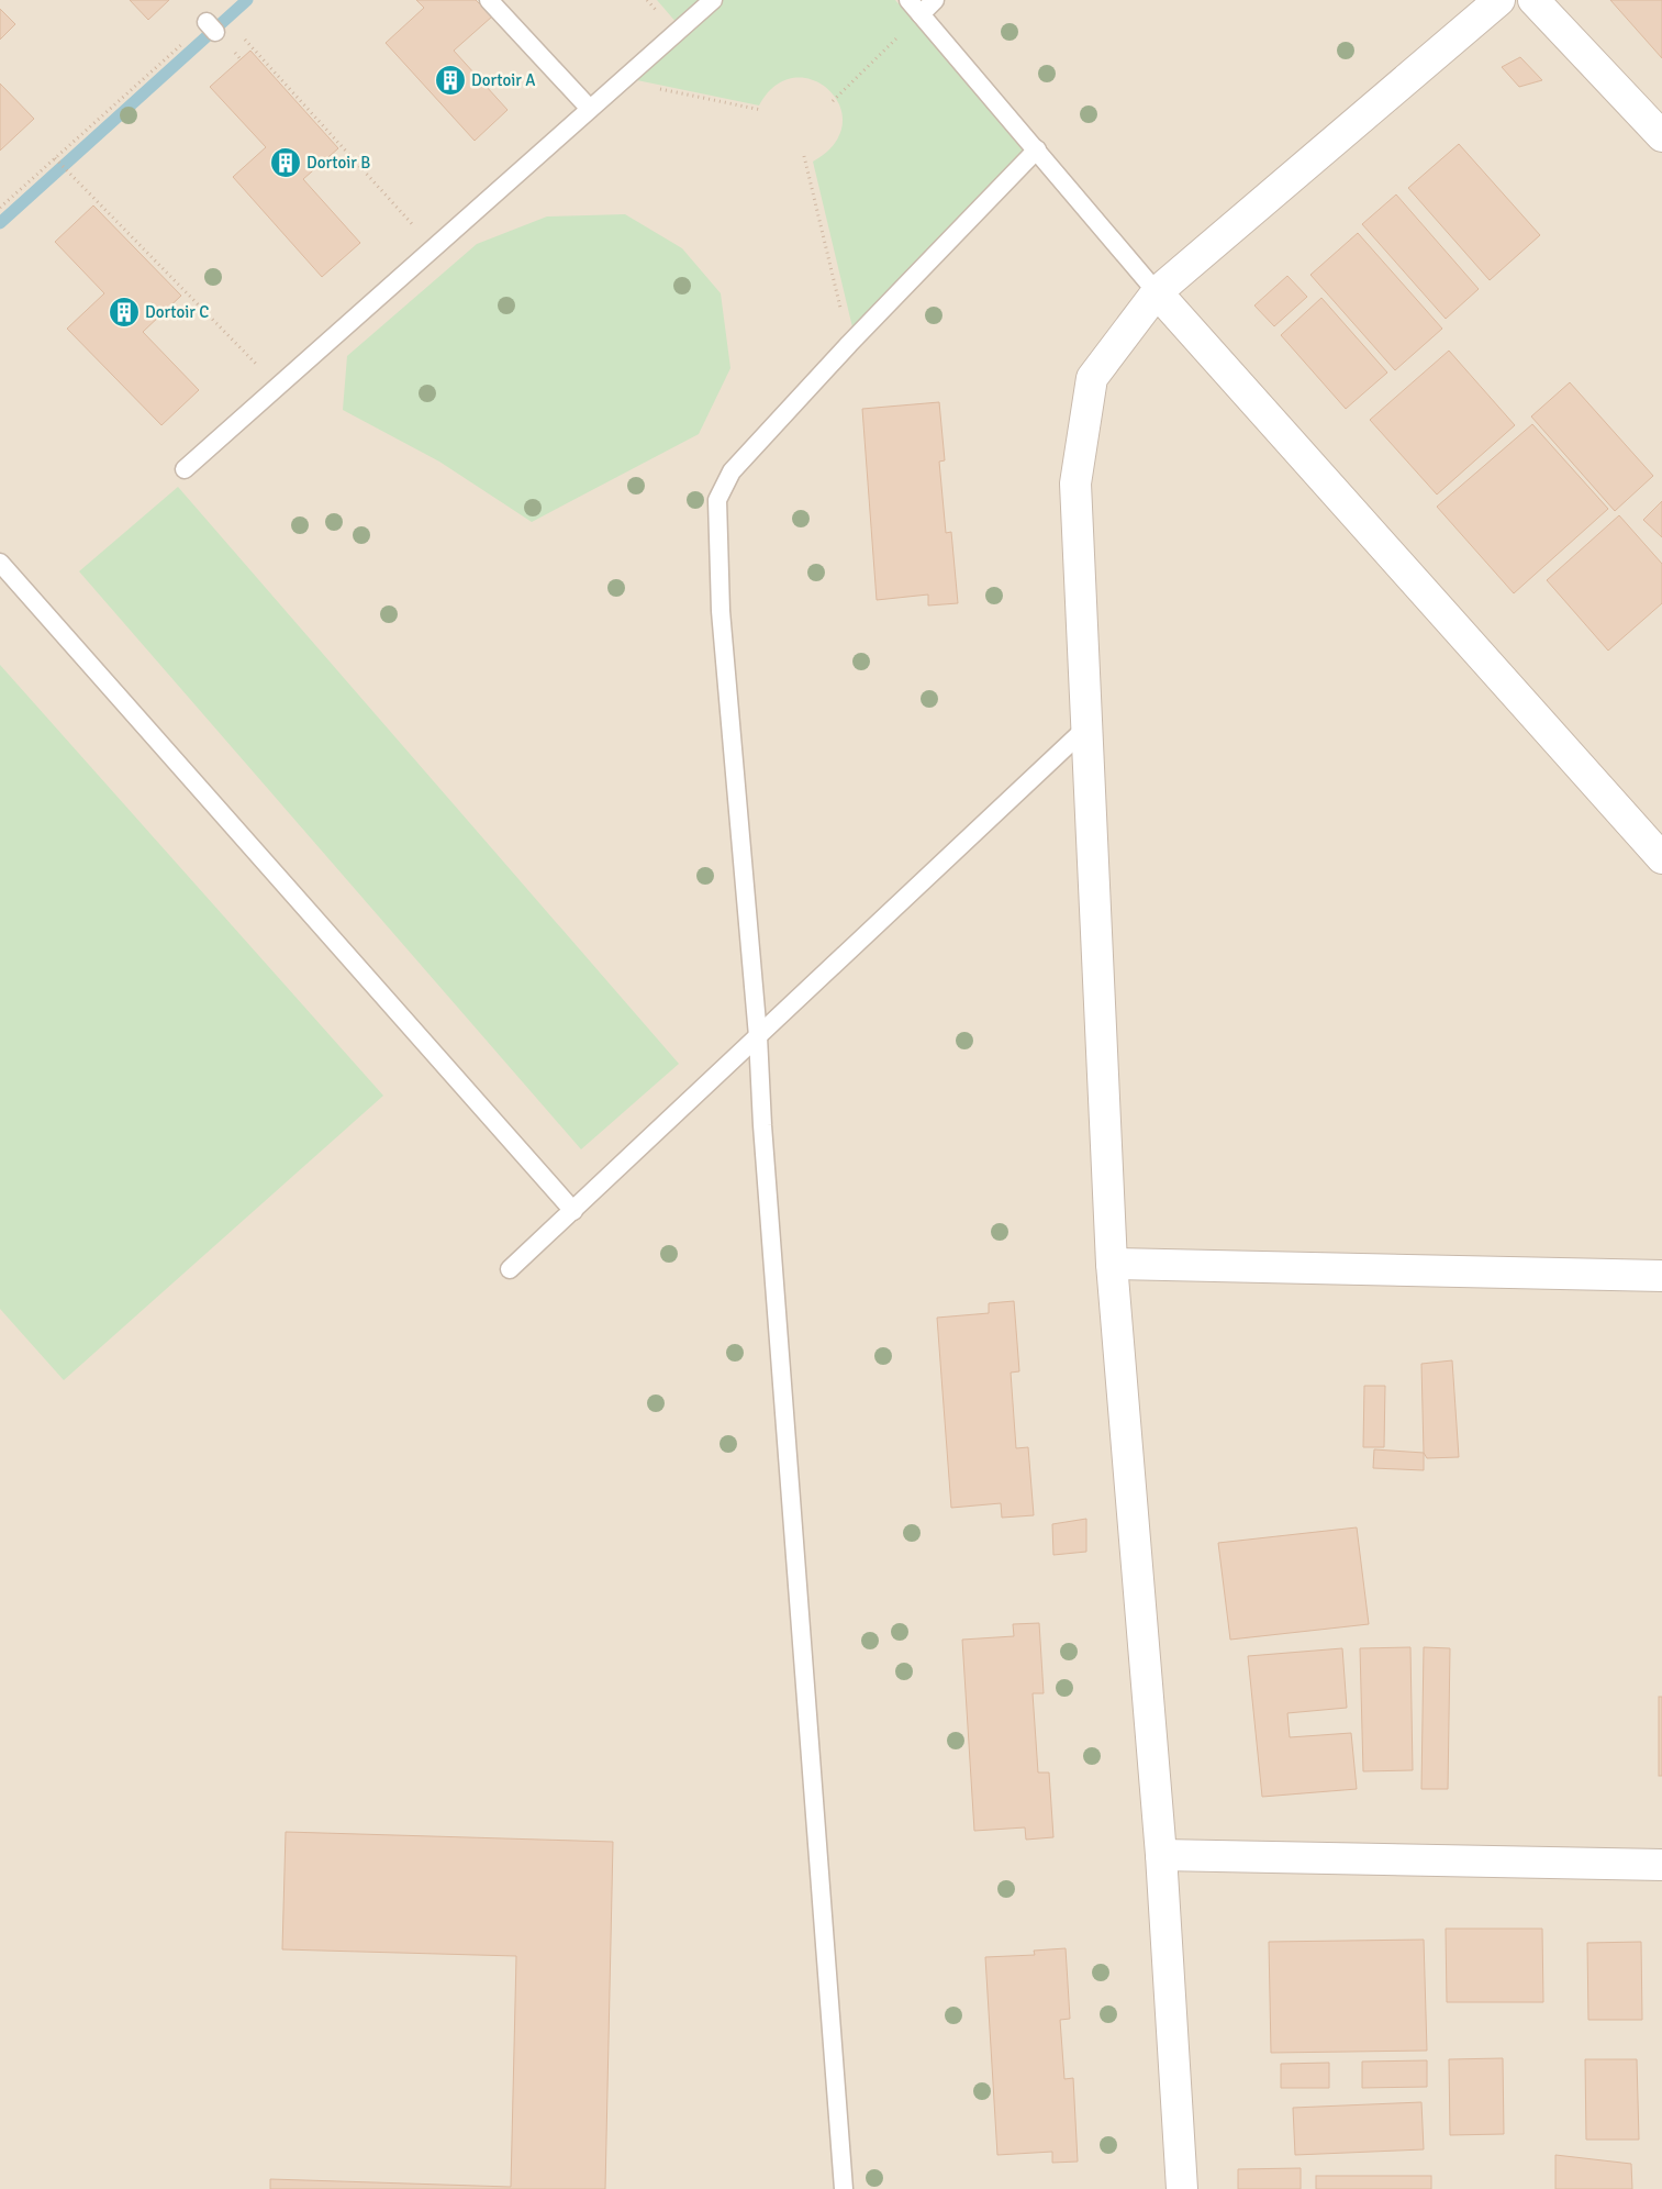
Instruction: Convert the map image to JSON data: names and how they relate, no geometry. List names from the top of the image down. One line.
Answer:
{"places":{"building":["Dortoir A","Dortoir B","Dortoir C"]}}
